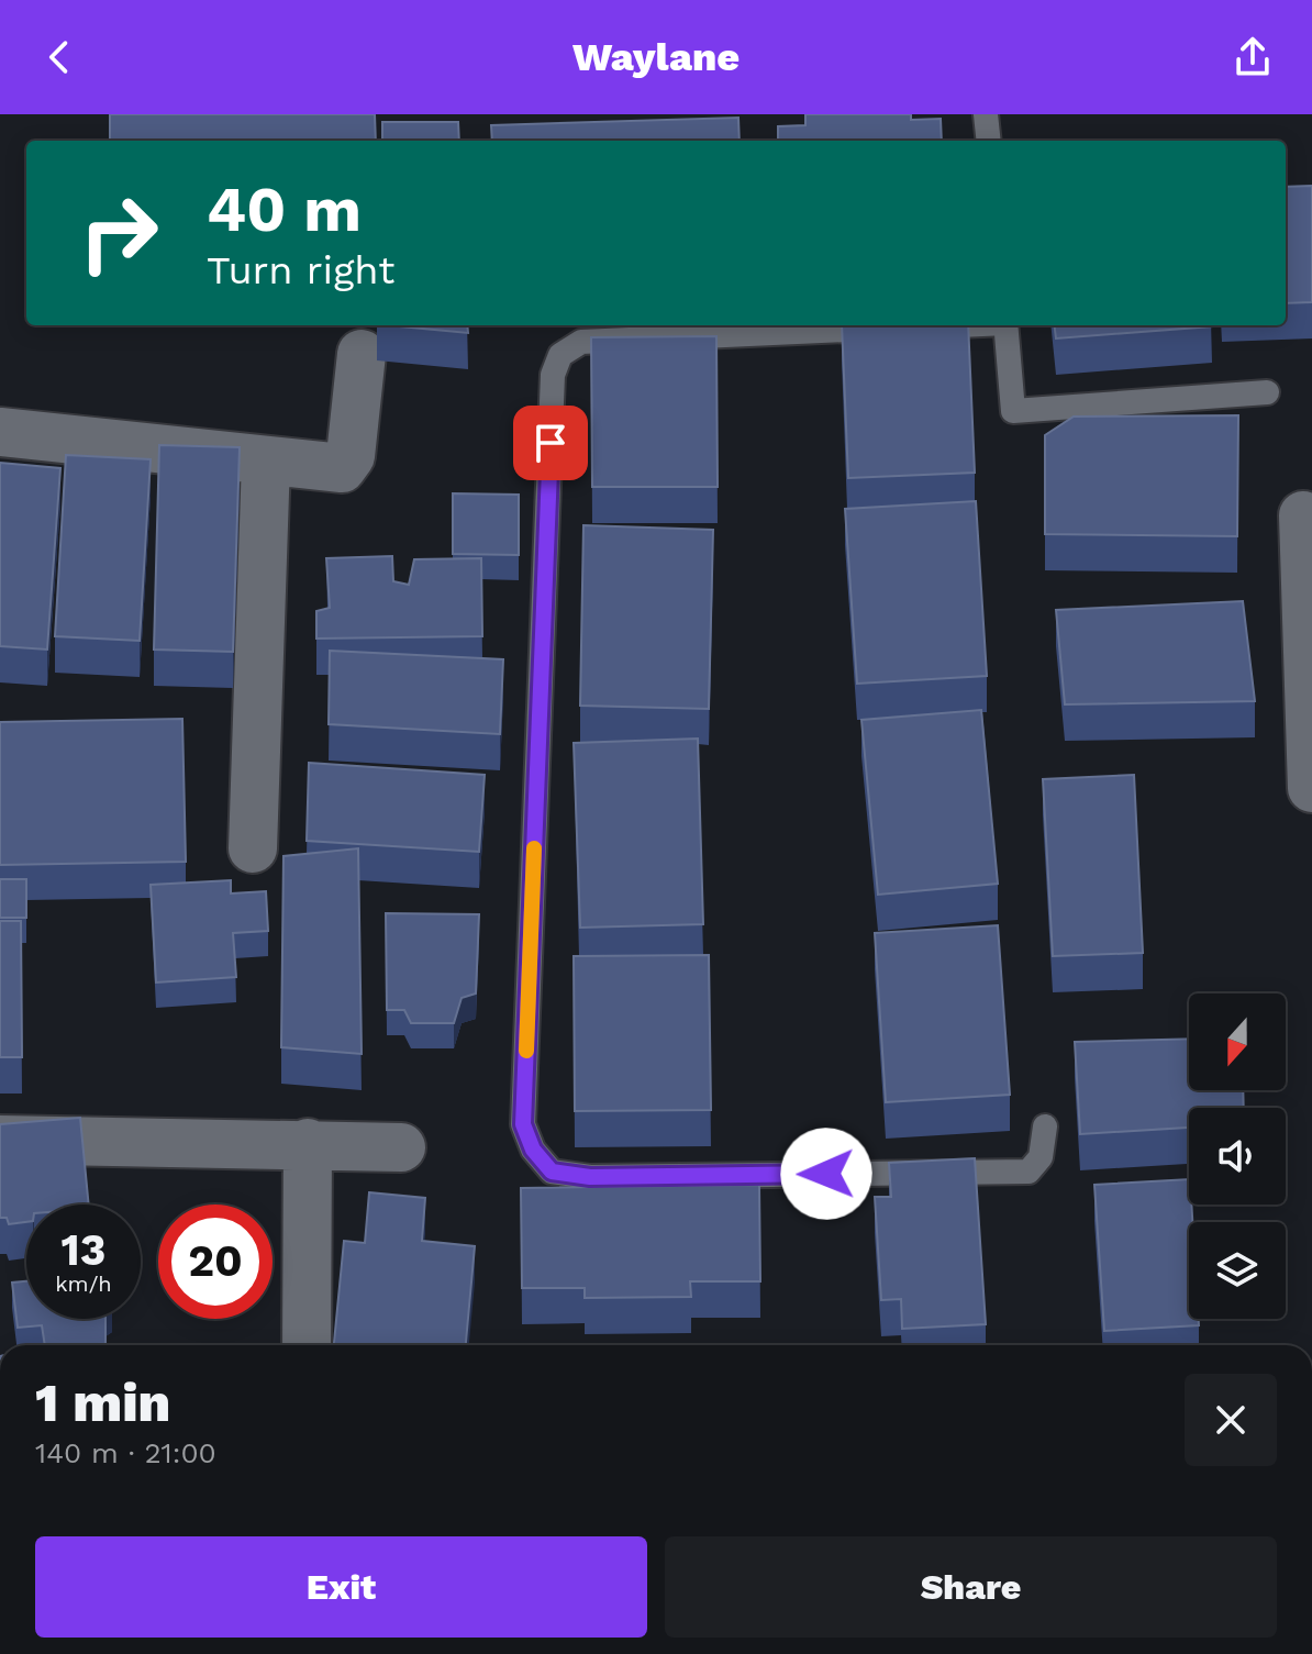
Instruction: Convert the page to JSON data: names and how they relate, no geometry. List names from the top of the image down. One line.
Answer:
{"north":"bottom","page":{"header":"Waylane","turn":["40 m","Turn right"],"speed":"13 km/h","limit":"20","heading":["1 min","140 m · 21:00"],"buttons":["Exit","Share"]}}
